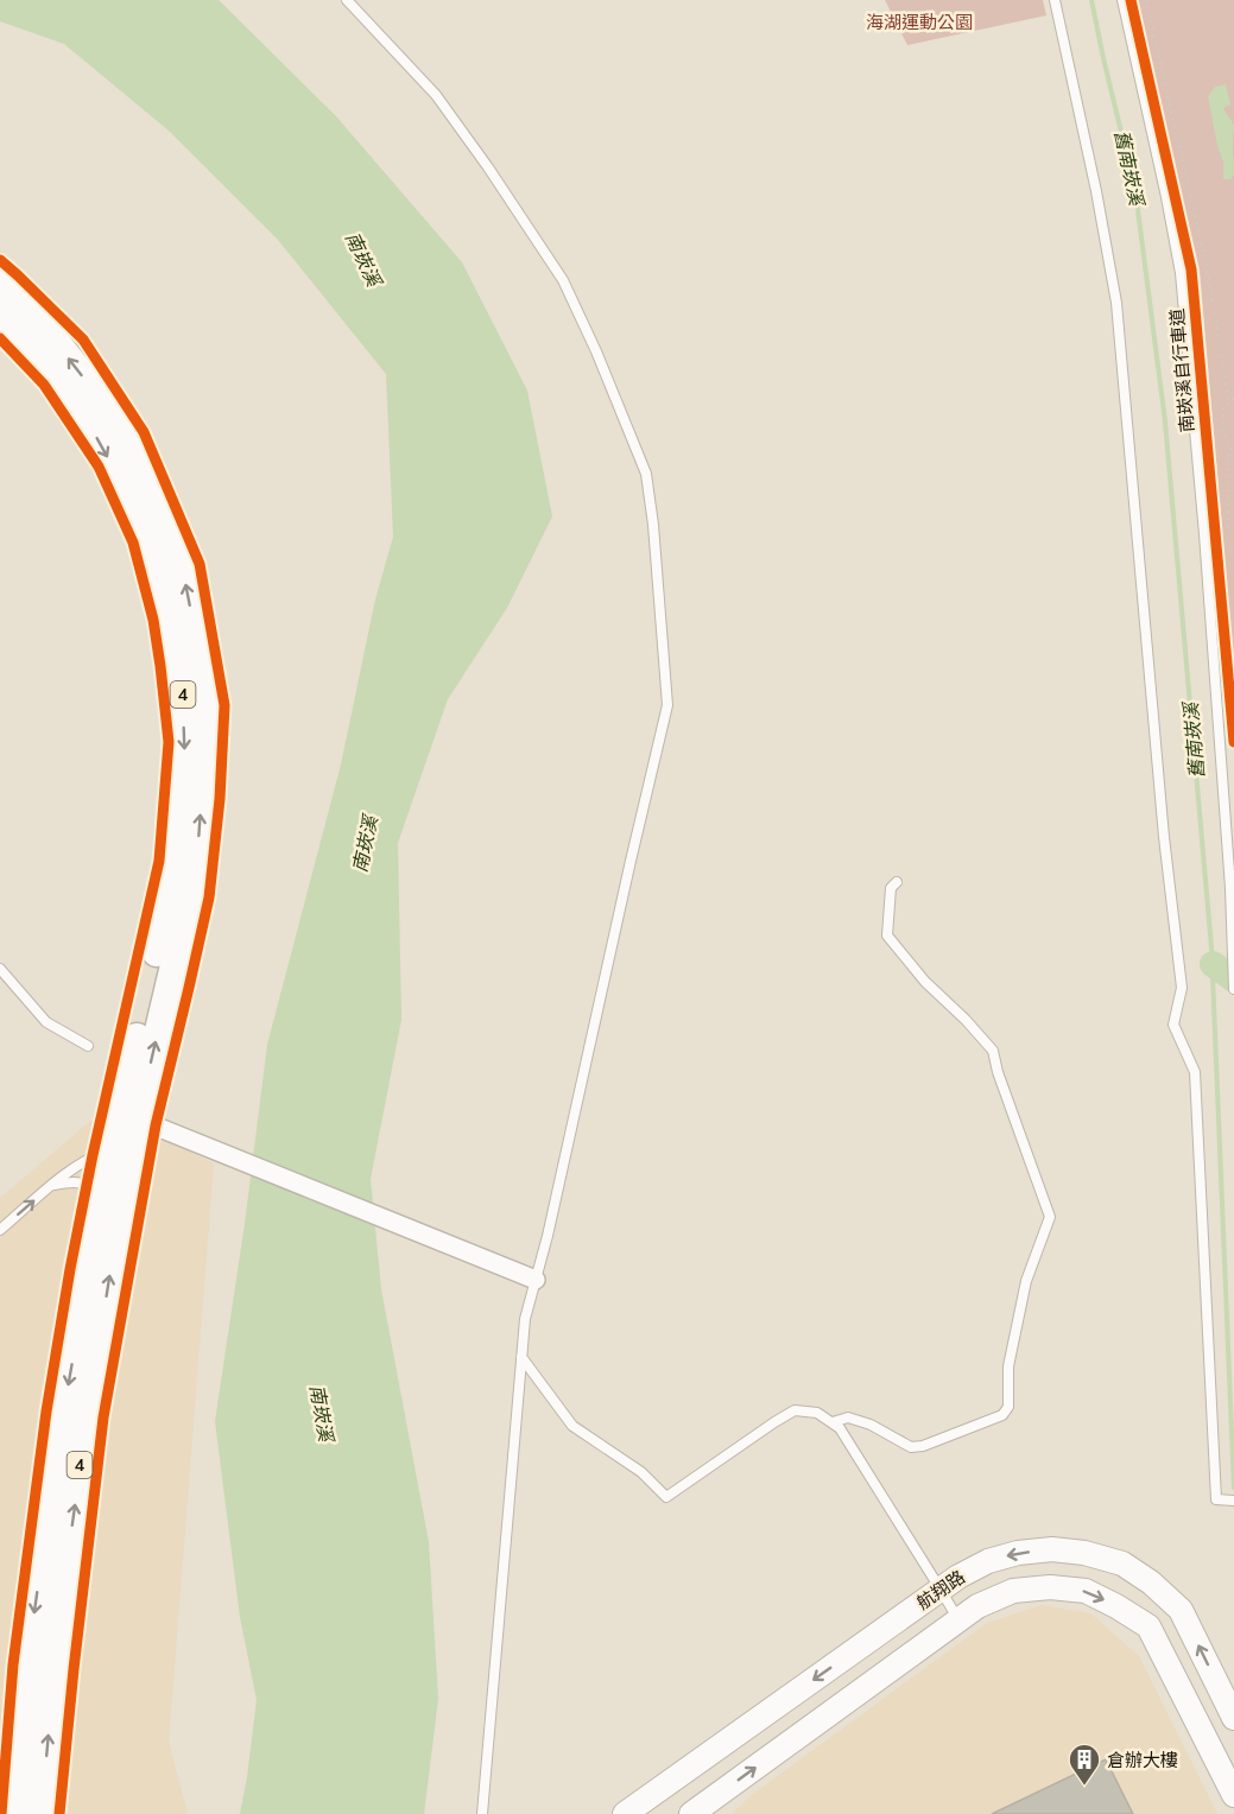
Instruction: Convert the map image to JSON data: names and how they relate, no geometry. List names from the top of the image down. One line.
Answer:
{"streets":{"main road":["4"],"street":["航翔路"],"cycle path":["南崁溪自行車道"]},"water":["舊南崁溪","南崁溪"],"parks":["海湖運動公園"],"places":{"building":["倉辦大樓"]}}
